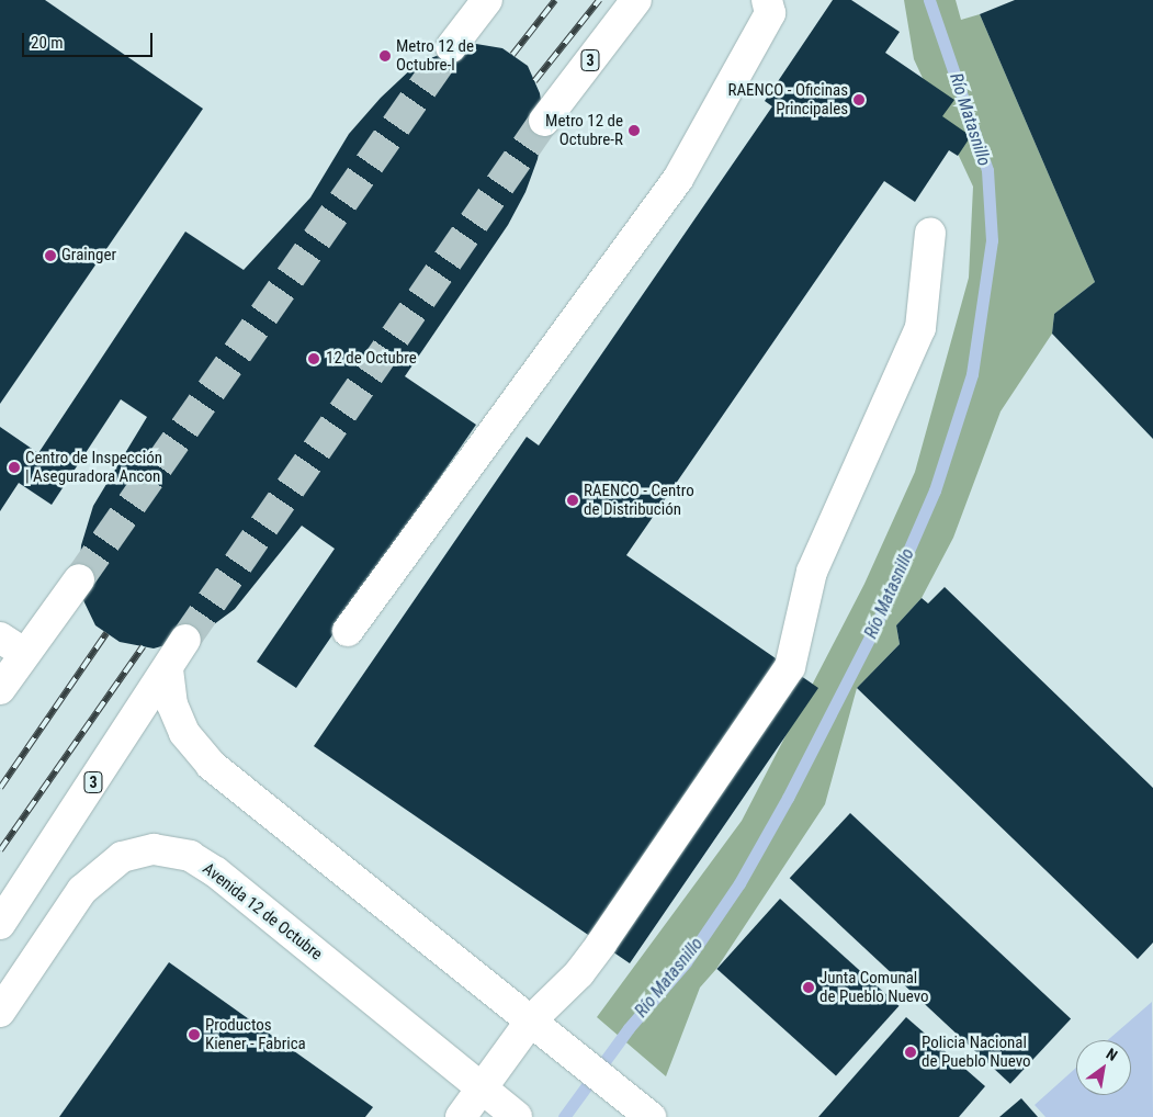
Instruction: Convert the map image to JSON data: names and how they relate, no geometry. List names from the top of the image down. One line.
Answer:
{"streets":{"main road":["3","Avenida 12 de Octubre"]},"water":["Río Matasnillo"],"places":["Metro 12 de Octubre-l","RAENCO - Oficinas Principales","Metro 12 de Octubre-R","Grainger","12 de Octubre","Centro de Inspección | Aseguradora Ancon","RAENCO - Centro de Distribución","Junta Comunal de Pueblo Nuevo","Productos Kiener - Fabrica","Policia Nacional de Pueblo Nuevo"],"scale_bar":"20 m","north":"top right"}
